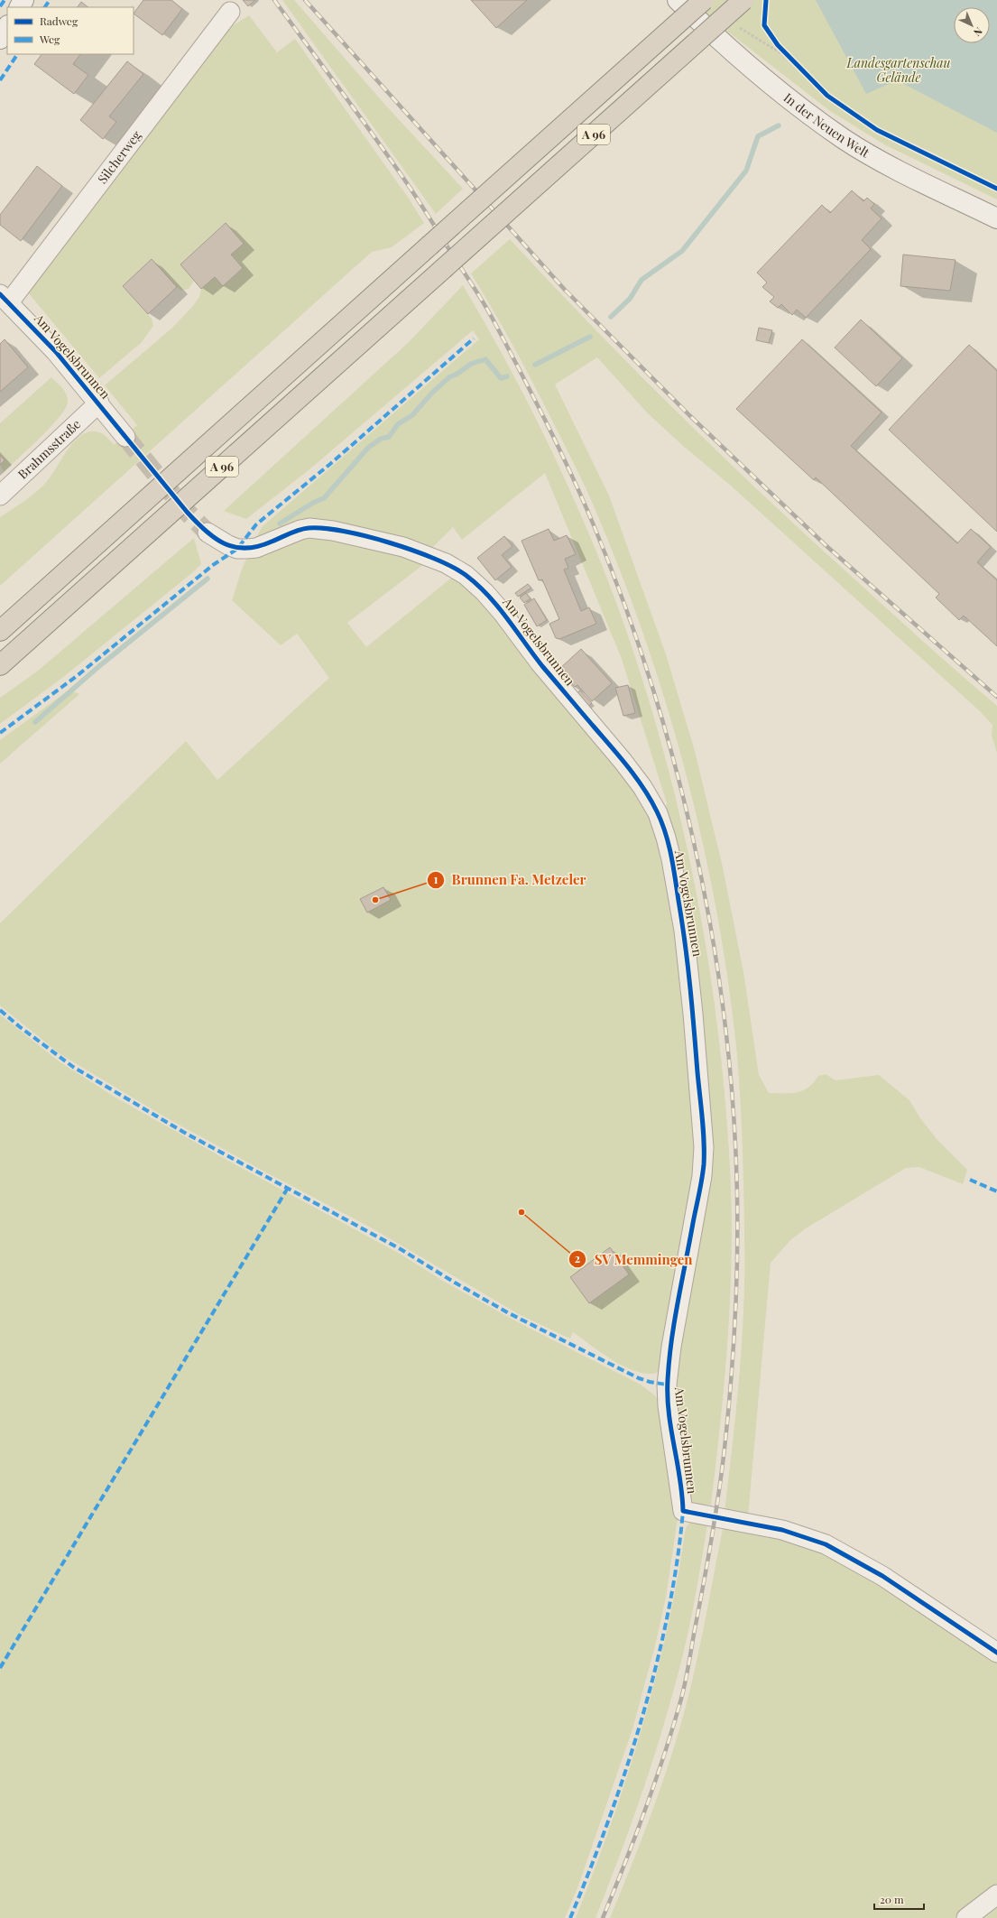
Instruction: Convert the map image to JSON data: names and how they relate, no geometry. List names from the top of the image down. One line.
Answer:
{"streets":{"highway":["A 96"],"street":["In der Neuen Welt","Silcherweg","Am Vogelsbrunnen","Brahmsstraße"]},"crossings":[["Silcherweg","Am Vogelsbrunnen"],["Am Vogelsbrunnen","Brahmsstraße"]],"parks":["Landesgartenschau Gelände"],"places":["Brunnen Fa. Metzeler","SV Memmingen"],"legend":["Radweg","Weg"],"scale_bar":"20 m","north":"bottom right"}
